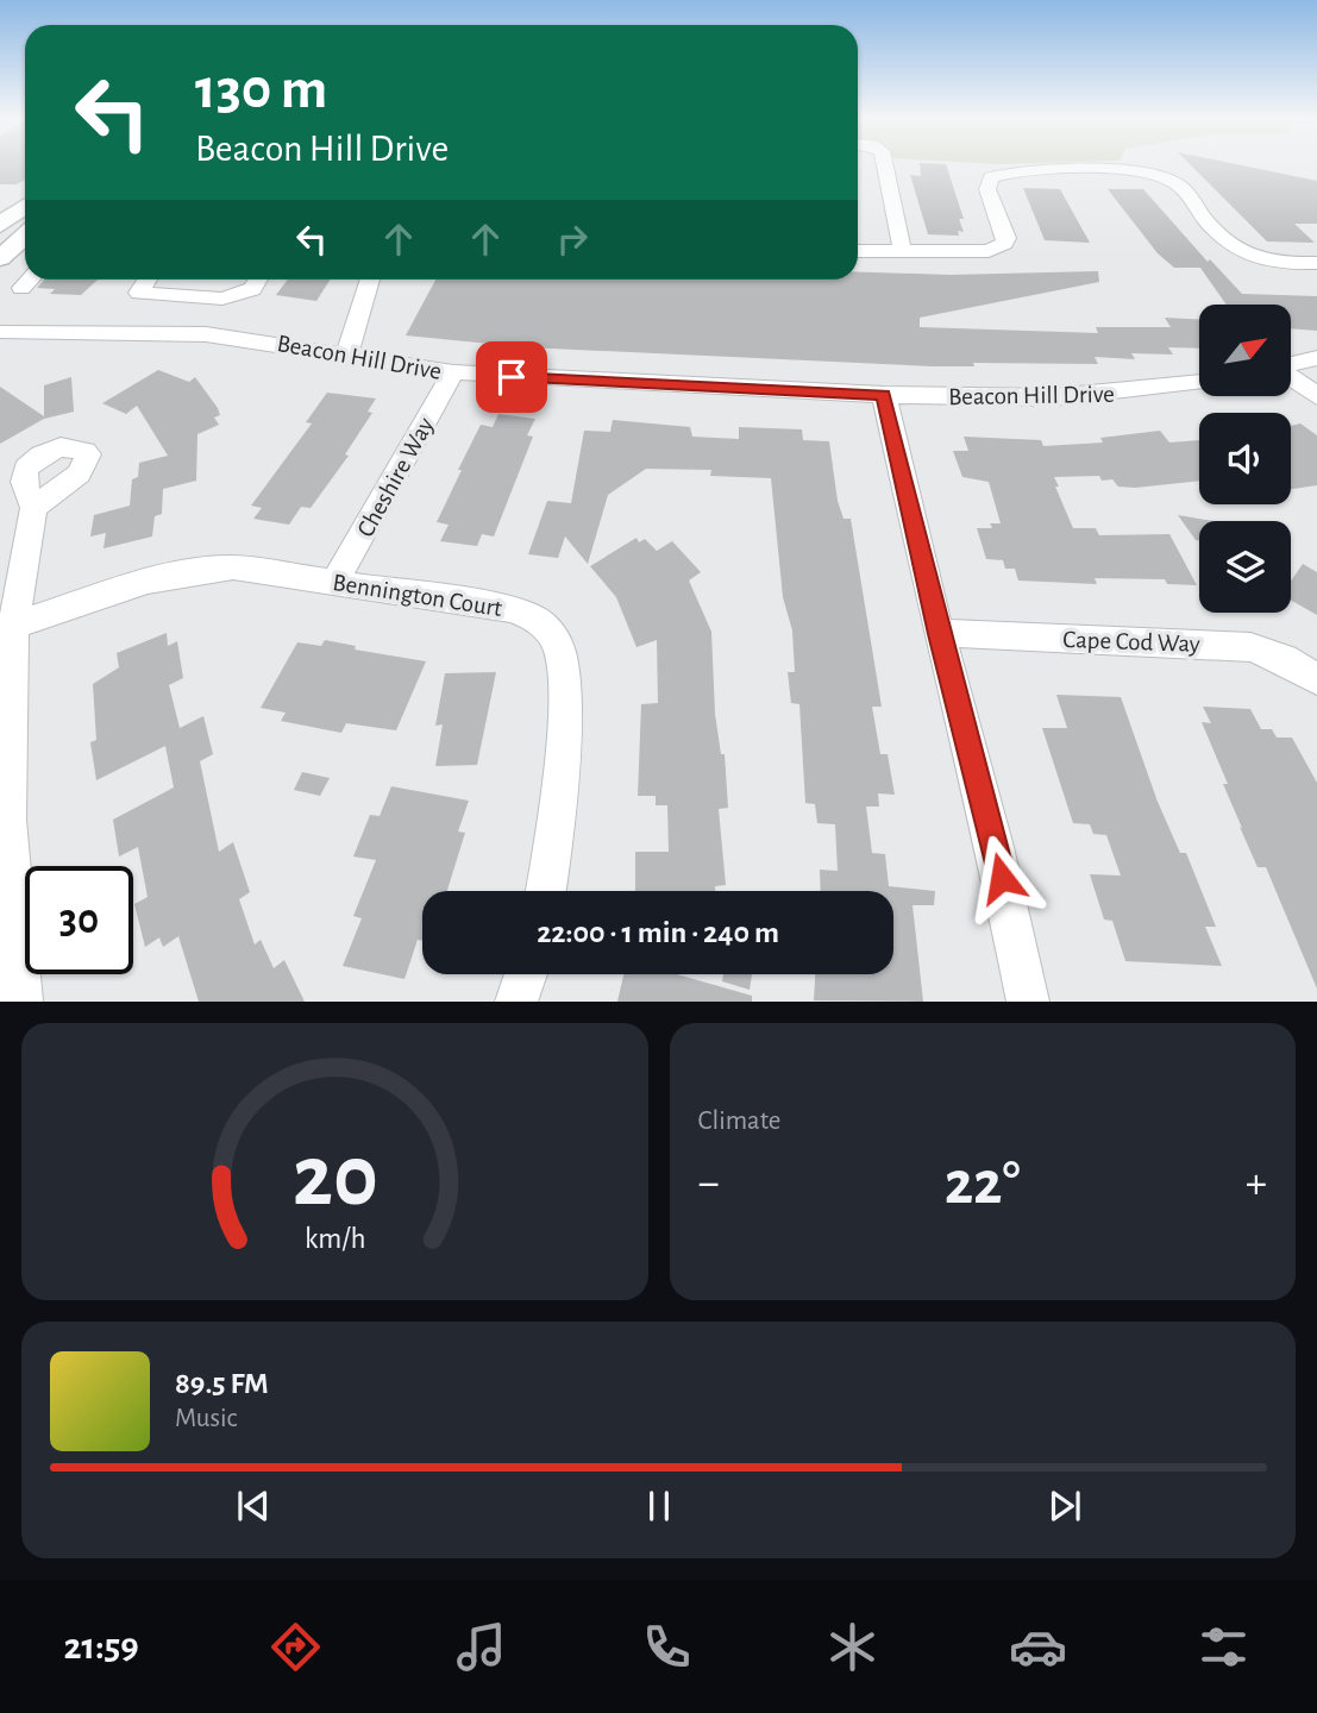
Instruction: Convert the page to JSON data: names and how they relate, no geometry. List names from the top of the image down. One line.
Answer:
{"streets":{"street":["Beacon Hill Drive","Cheshire Way","Bennington Court","Cape Cod Way"]},"crossings":[["Beacon Hill Drive","Cheshire Way"],["Cheshire Way","Bennington Court"]],"north":"top right","page":{"turn":["130 m","Beacon Hill Drive"],"limit":"30","trip":"22:00 · 1 min · 240 m","tile":"Climate","heat":["−","22°","+"],"song":["89.5 FM","Music"],"tabs":"21:59","gauge":["20","km/h"]}}
